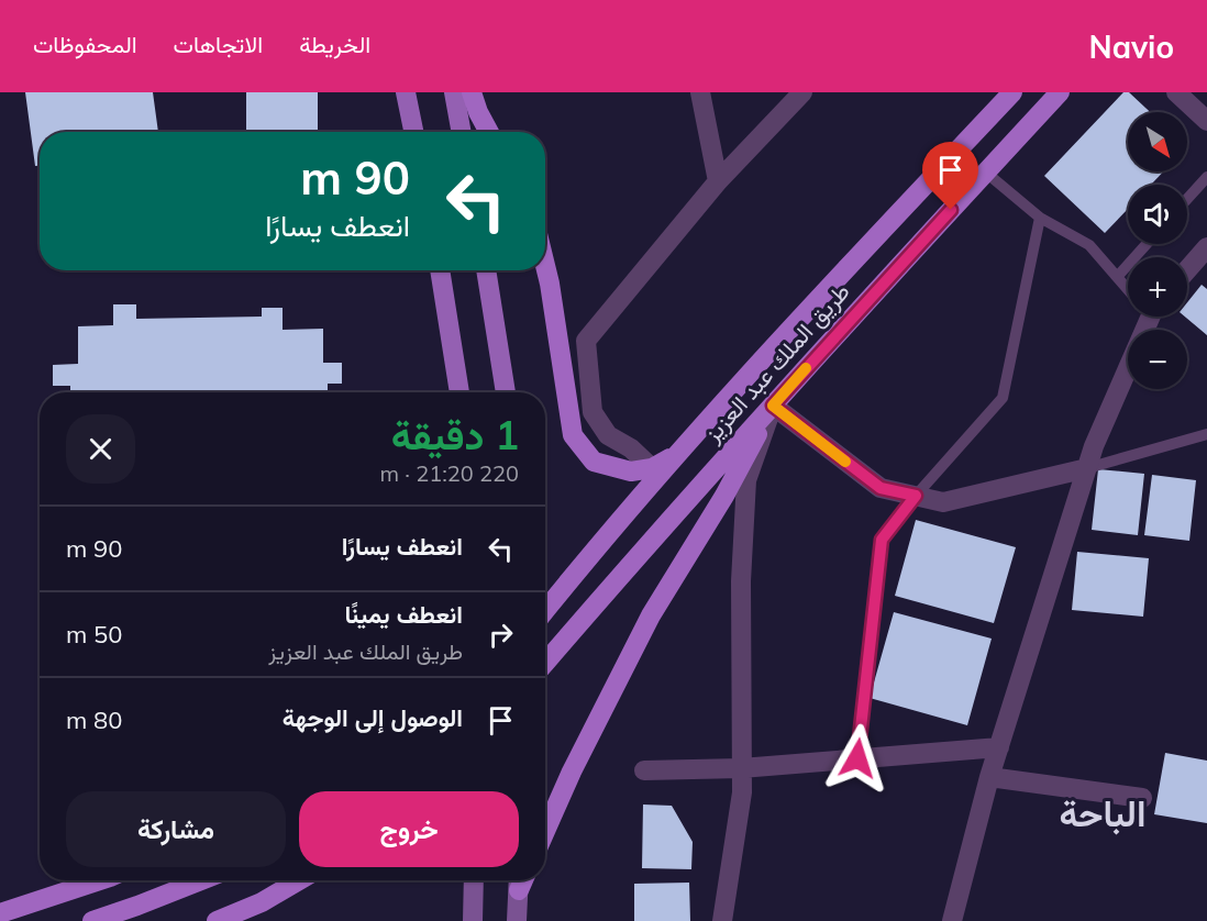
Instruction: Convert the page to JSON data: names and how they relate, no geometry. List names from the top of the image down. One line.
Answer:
{"streets":{"highway":["طريق الملك عبد العزيز"]},"districts":["الباحة"],"north":"bottom right","page":{"header":"Navio","nav":["الخريطة","الاتجاهات","المحفوظات"],"map_buttons":["+","−"],"turn":["90 m","انعطف يسارًا"],"heading":["1 دقيقة","220 m · 21:20"],"list":[{"name":"انعطف يسارًا","value":"90 m"},{"name":"انعطف يمينًا","note":"طريق الملك عبد العزيز","value":"50 m"},{"name":"الوصول إلى الوجهة","value":"80 m"}],"buttons":["خروج","مشاركة"]}}
